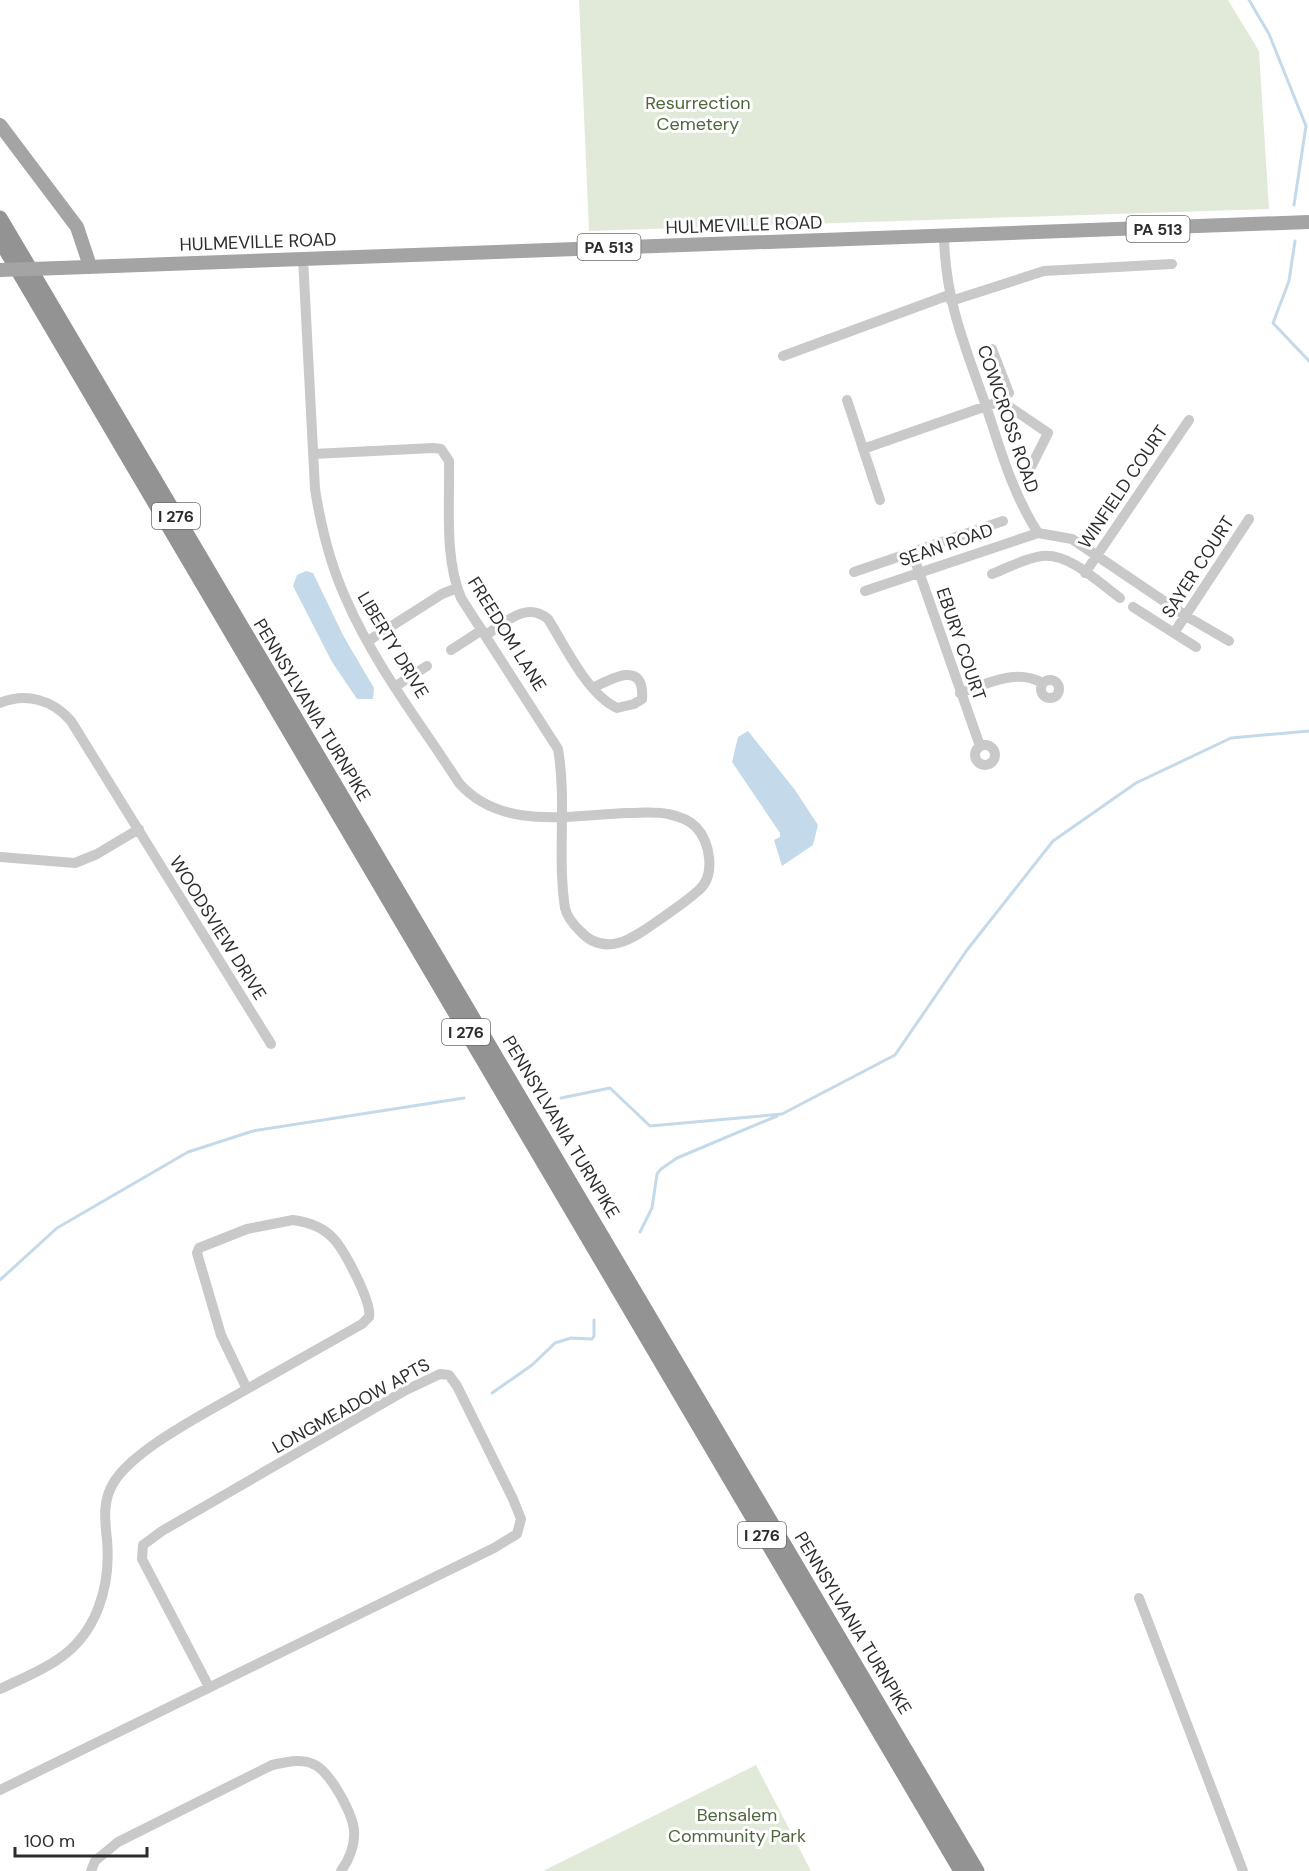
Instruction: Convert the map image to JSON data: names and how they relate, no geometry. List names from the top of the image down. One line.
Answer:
{"streets":{"highway":["I 276","PENNSYLVANIA TURNPIKE"],"main road":["HULMEVILLE ROAD","PA 513"],"street":["COWCROSS ROAD","WINFIELD COURT","SEAN ROAD","SAYER COURT","FREEDOM LANE","EBURY COURT","LIBERTY DRIVE","WOODSVIEW DRIVE","LONGMEADOW APTS"]},"crossings":[["HULMEVILLE ROAD","COWCROSS ROAD"],["HULMEVILLE ROAD","LIBERTY DRIVE"],["COWCROSS ROAD","SEAN ROAD"],["SEAN ROAD","EBURY COURT"],["FREEDOM LANE","LIBERTY DRIVE"]],"parks":["Resurrection Cemetery","Bensalem Community Park"],"scale_bar":"100 m"}
